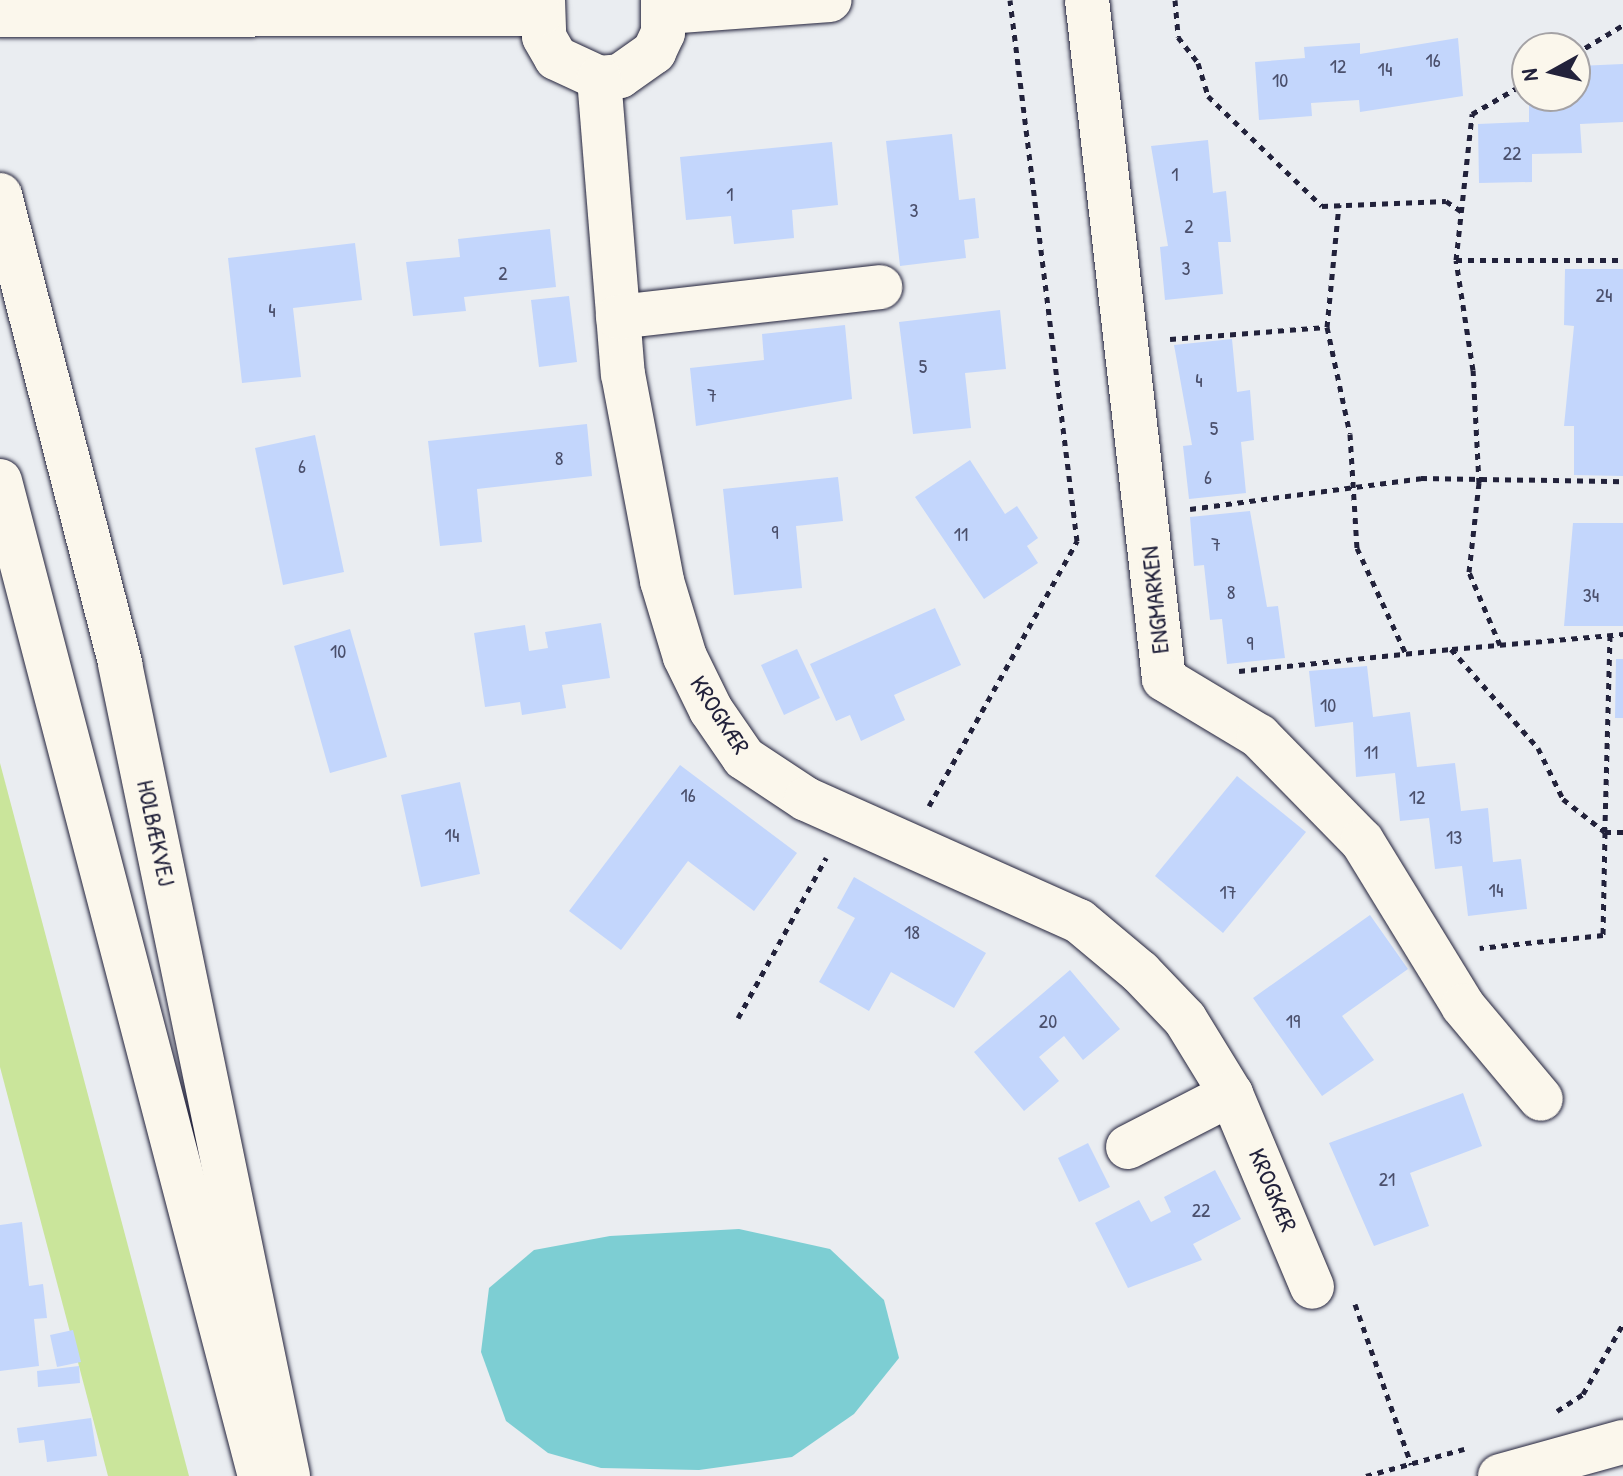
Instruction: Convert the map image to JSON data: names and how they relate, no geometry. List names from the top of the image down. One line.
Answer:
{"streets":{"street":["ENGMARKEN","KROGKÆR","HOLBÆKVEJ"]},"house_numbers":["16","12","14","10","22","1","1","3","2","3","2","24","4","5","4","7","5","8","6","6","9","11","7","8","34","9","10","10","11","16","12","14","13","14","17","18","20","19","21","22"],"north":"left"}
